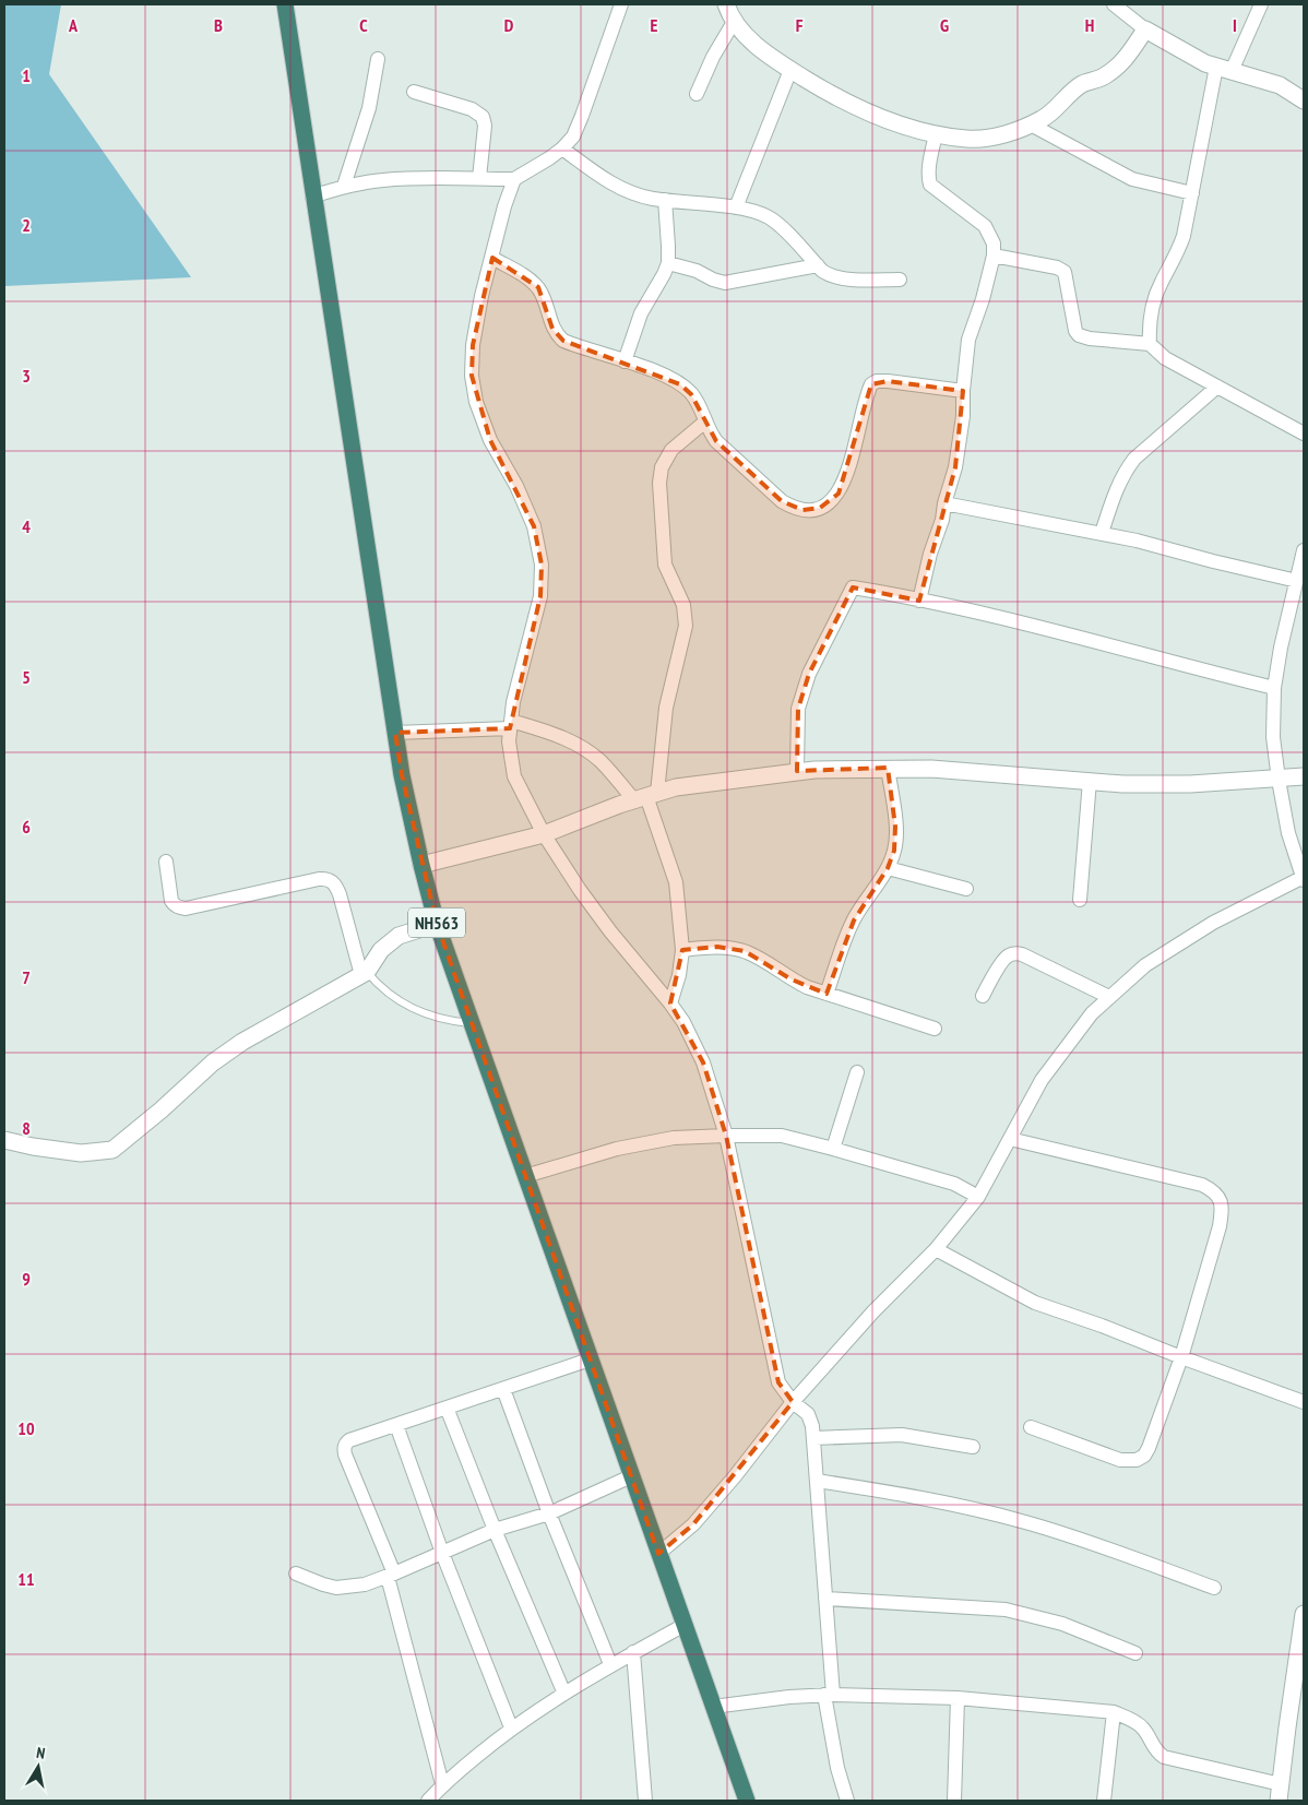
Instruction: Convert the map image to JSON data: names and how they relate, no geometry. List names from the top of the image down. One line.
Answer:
{"streets":{"highway":["NH563"]},"north":"top","grid":{"columns":["A","B","C","D","E","F","G","H","I"],"rows":["1","2","3","4","5","6","7","8","9","10","11"]}}
